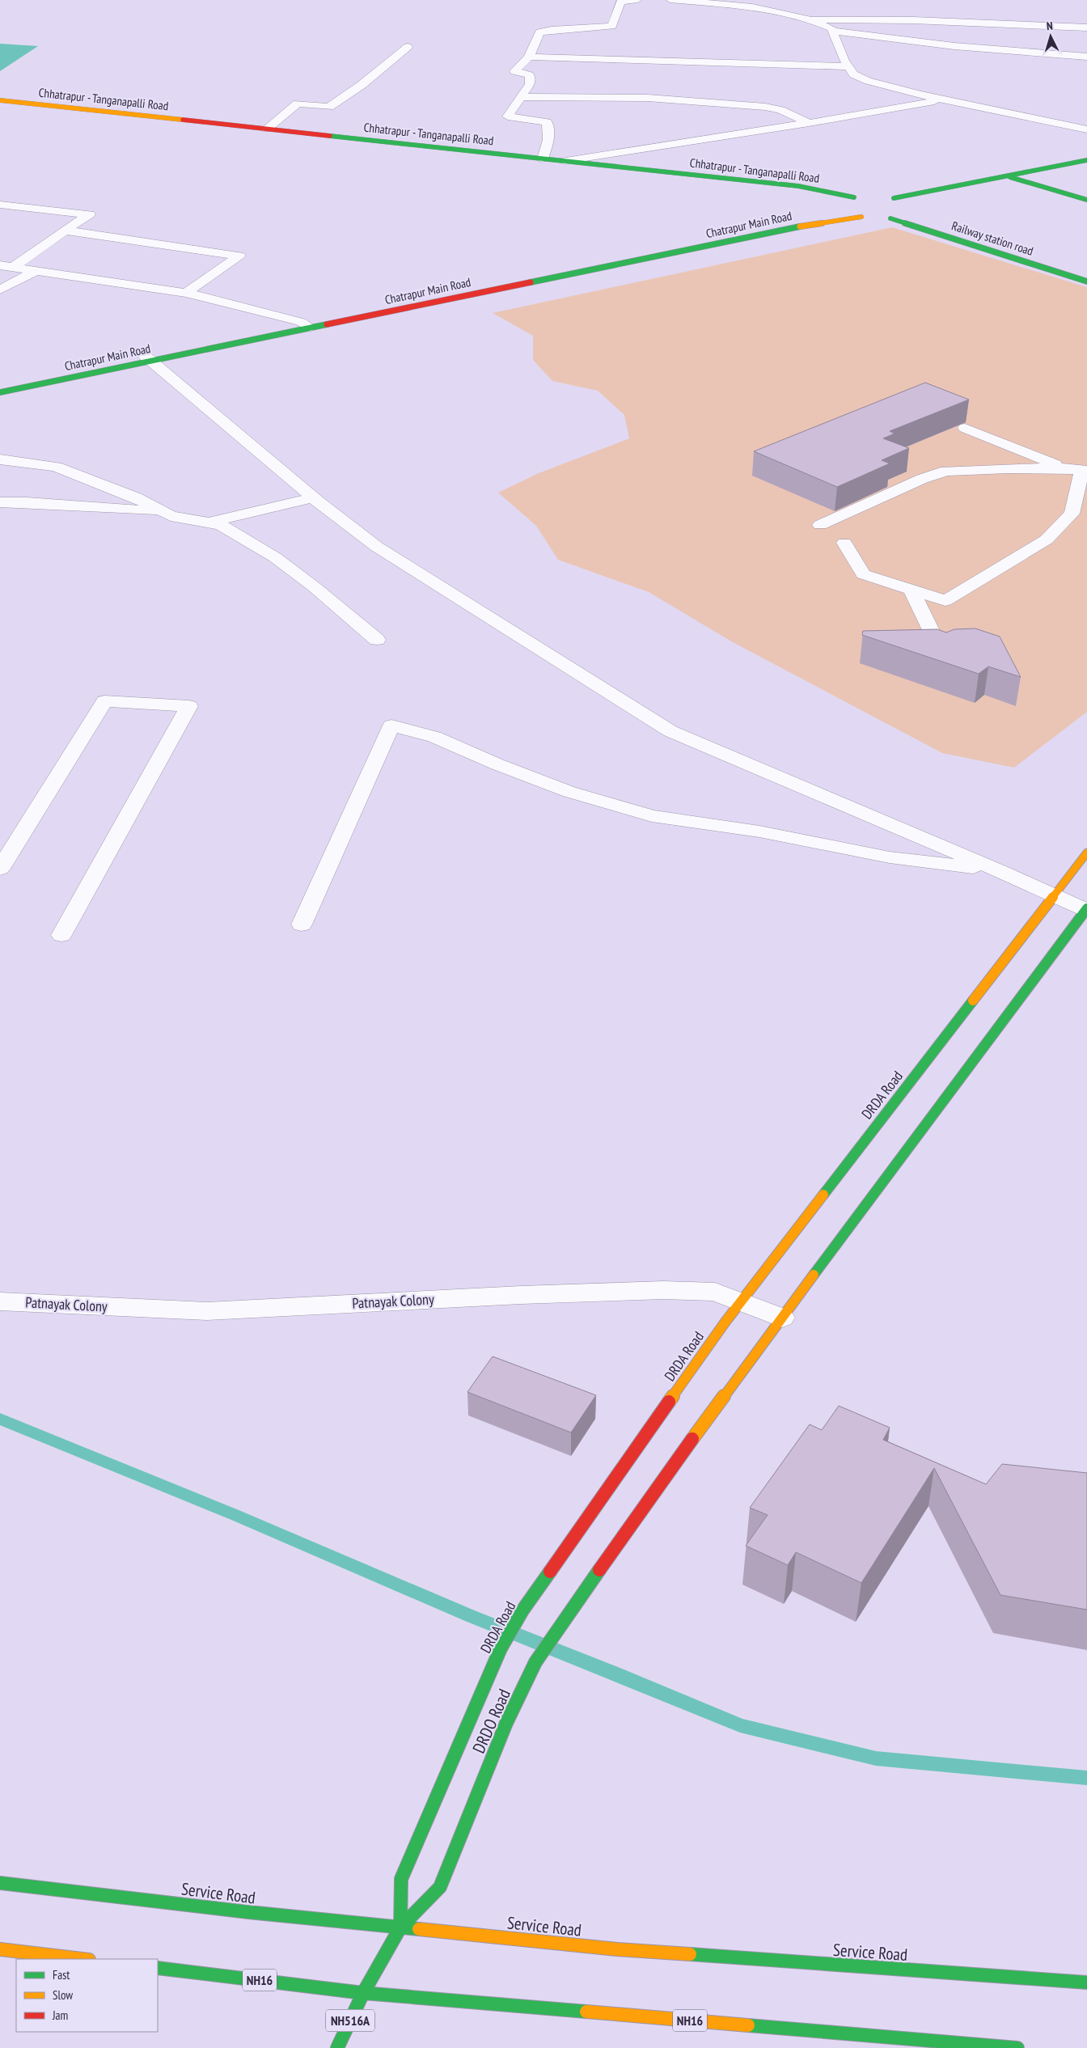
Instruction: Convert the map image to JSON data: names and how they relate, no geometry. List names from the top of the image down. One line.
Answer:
{"streets":{"main road":["Chhatrapur - Tanganapalli Road","Chatrapur Main Road","Railway station road","DRDA Road","DRDO Road","Service Road","NH16","NH516A"],"street":["Patnayak Colony"]},"crossings":[["Chhatrapur - Tanganapalli Road","Chatrapur Main Road"],["DRDA Road","Patnayak Colony"],["DRDA Road","DRDO Road"],["DRDA Road","Service Road"],["Patnayak Colony","DRDO Road"],["DRDO Road","Service Road"],["NH16","NH516A"]],"legend":["Fast","Slow","Jam"],"north":"top"}
